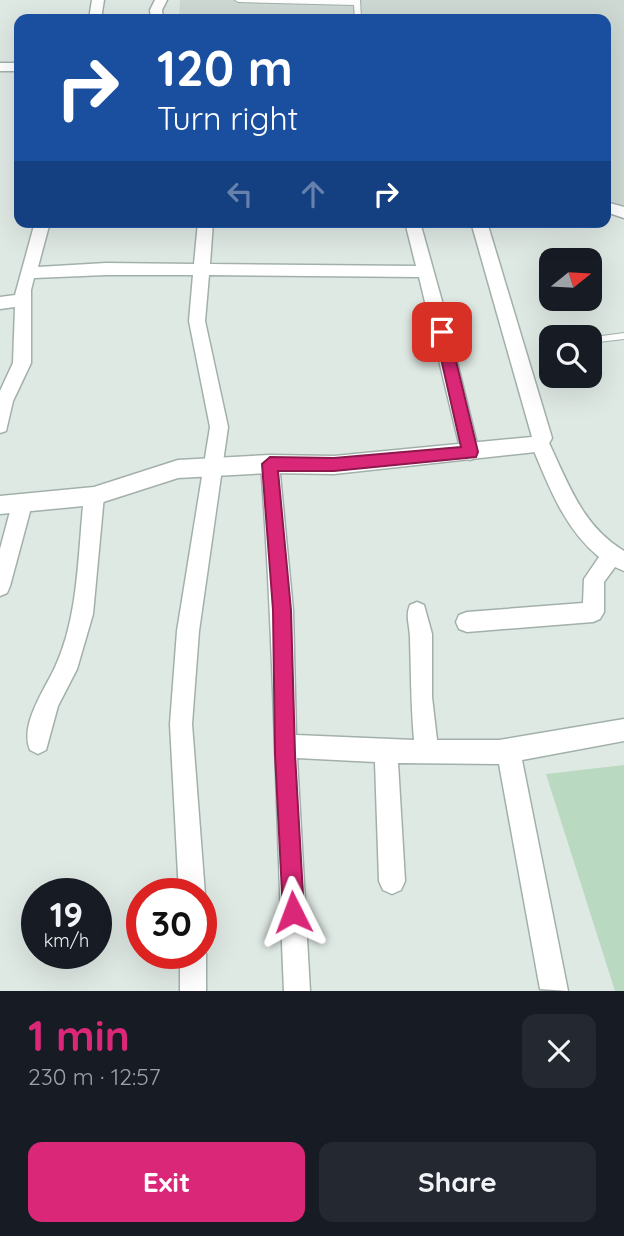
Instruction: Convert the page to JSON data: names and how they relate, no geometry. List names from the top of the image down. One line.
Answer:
{"north":"right","page":{"turn":["120 m","Turn right"],"speed":"19 km/h","limit":"30","heading":["1 min","230 m · 12:57"],"buttons":["Exit","Share"]}}
